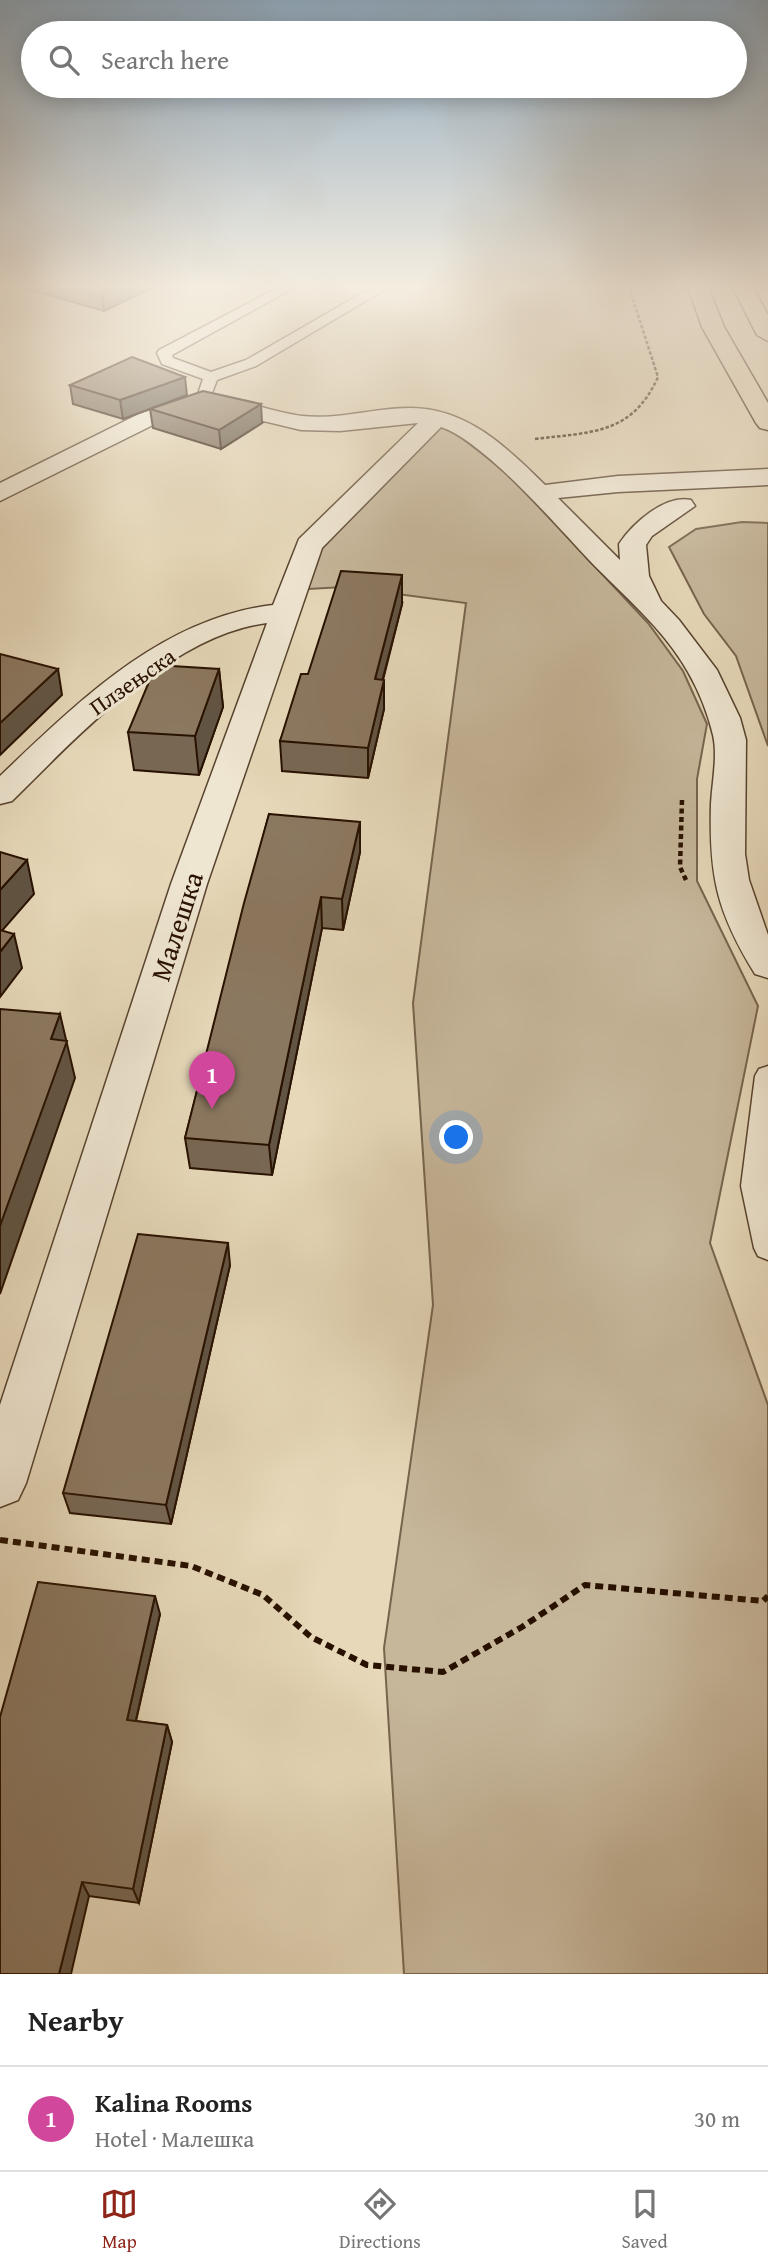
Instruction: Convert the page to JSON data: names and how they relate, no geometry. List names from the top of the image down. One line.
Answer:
{"streets":{"street":["Плзењска","Малешка"]},"crossings":[["Плзењска","Малешка"]],"page":{"search":"Search here","pins":"1","heading":"Nearby","list":[{"mark":"1","name":"Kalina Rooms","note":"Hotel · Малешка","value":"30 m"}],"nav":["Map","Directions","Saved"]}}
